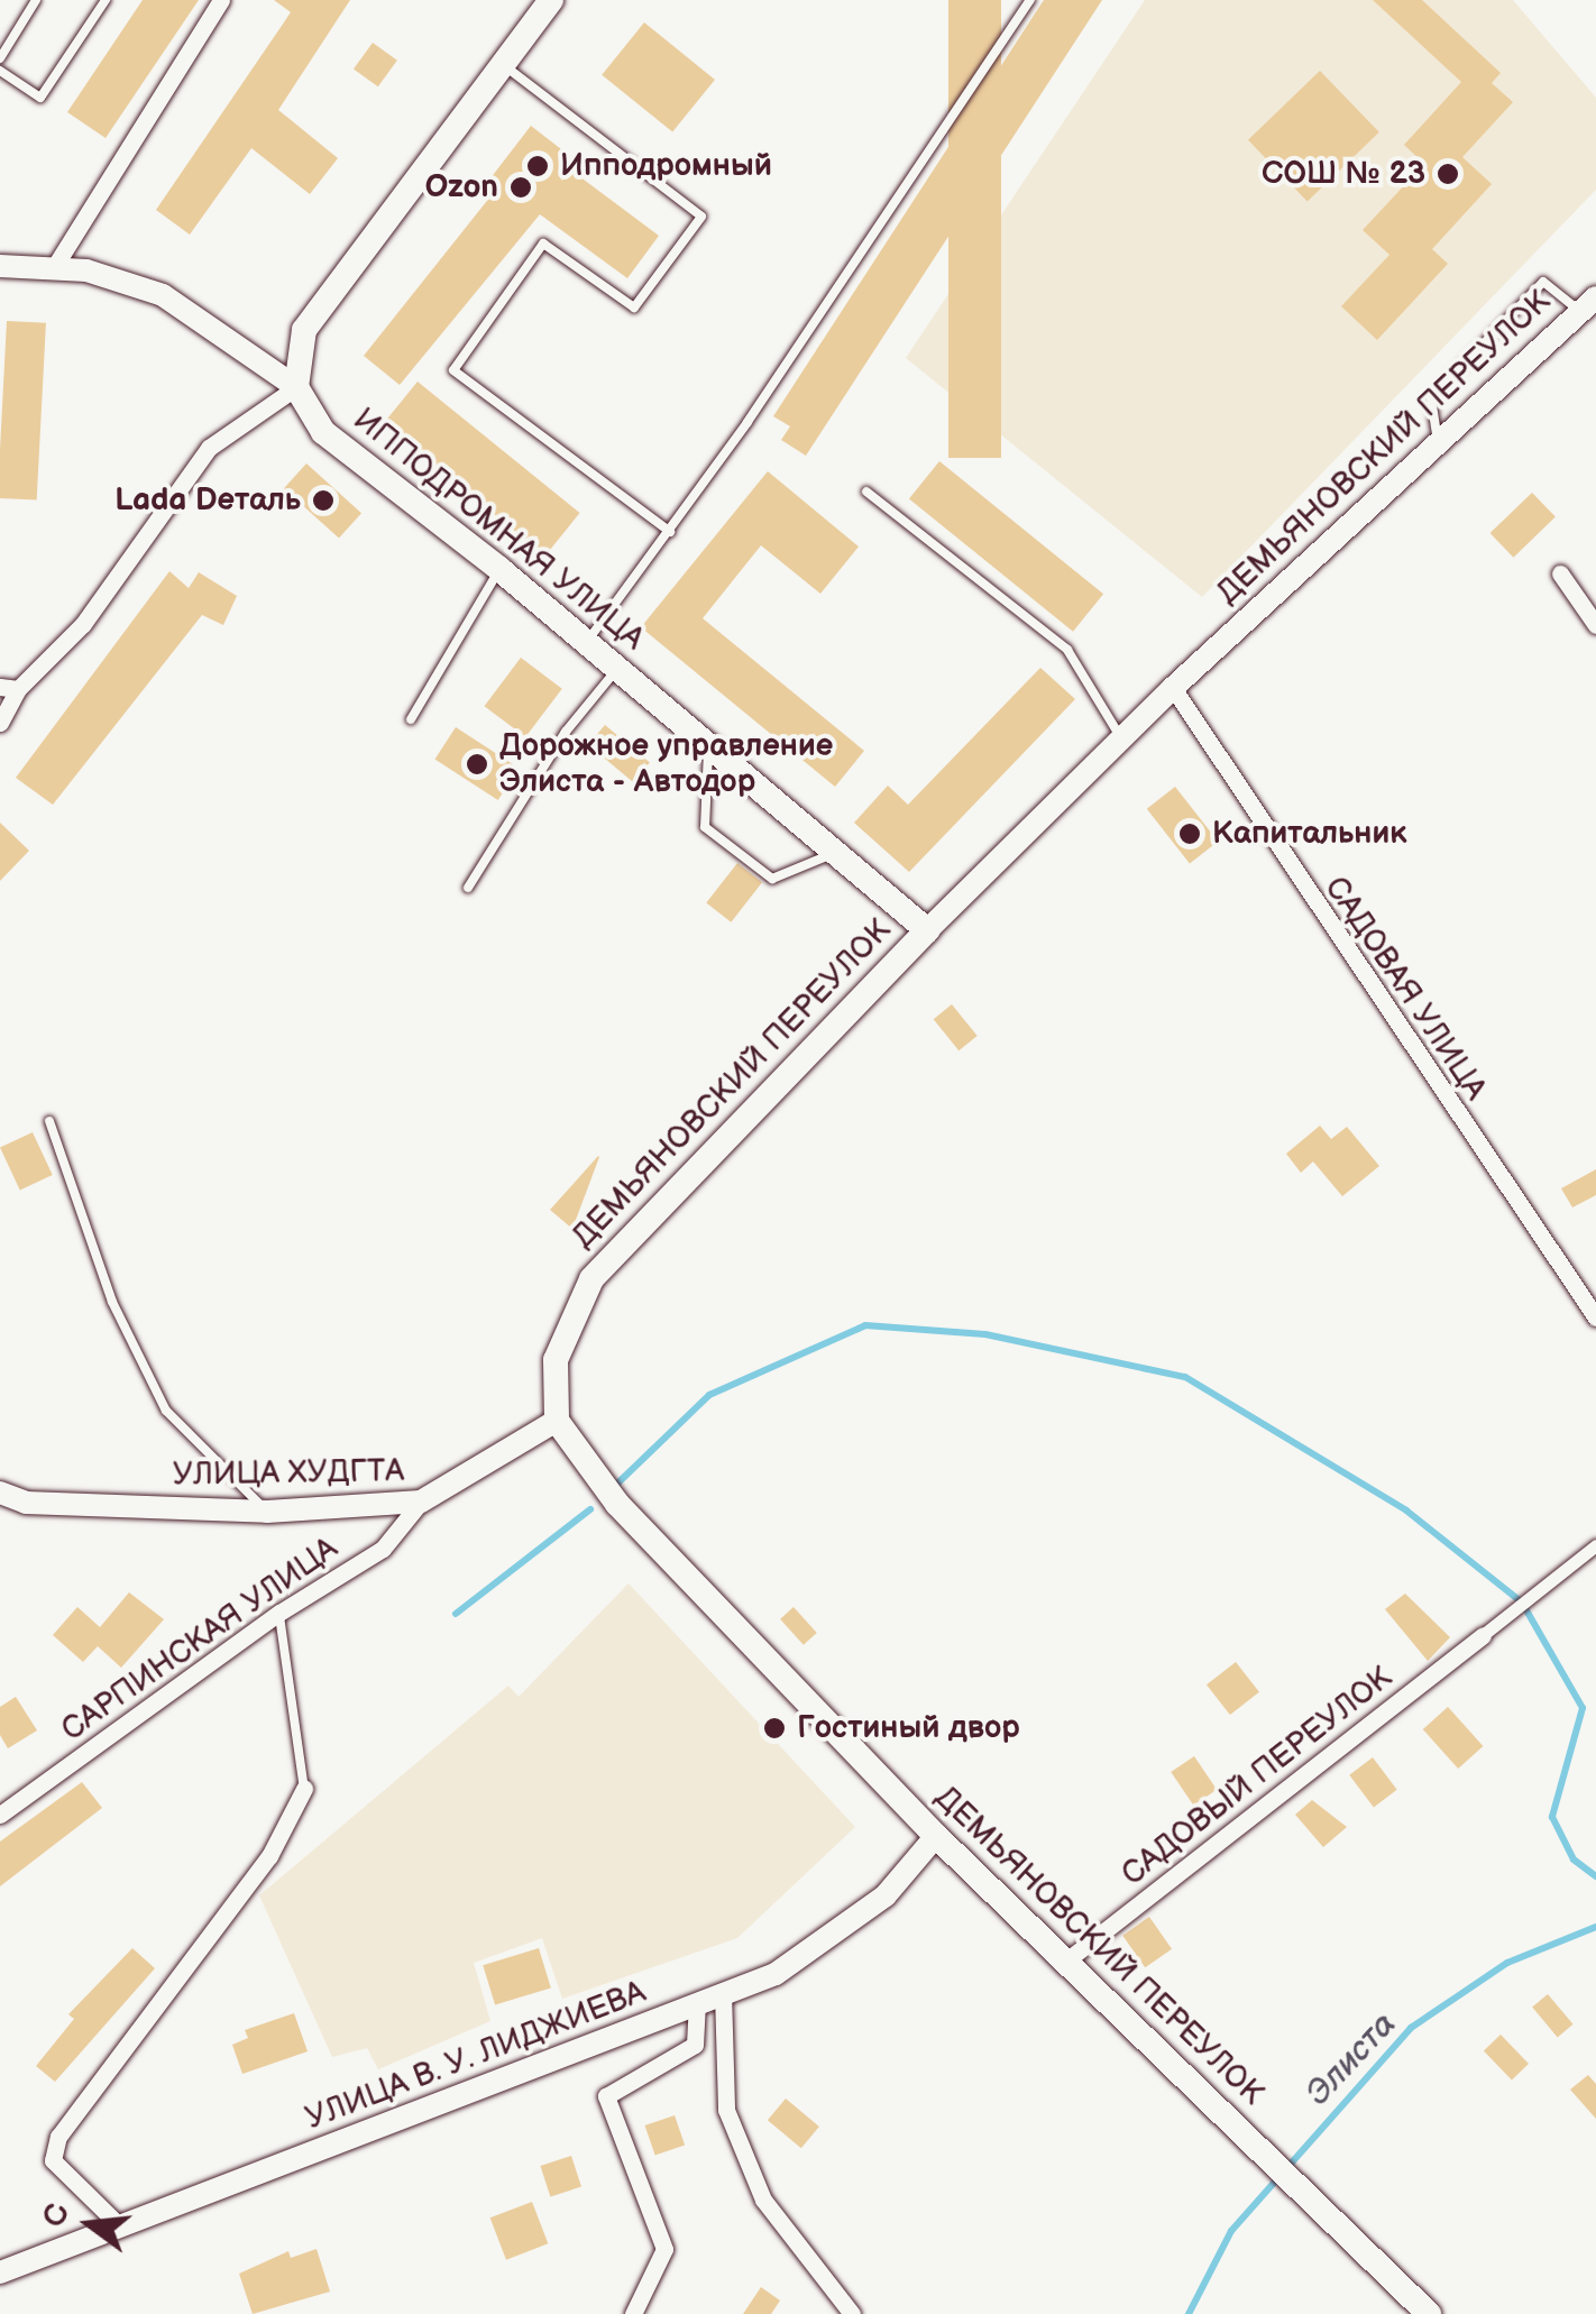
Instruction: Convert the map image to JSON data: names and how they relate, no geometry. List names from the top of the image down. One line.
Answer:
{"streets":{"main road":["ДЕМЬЯНОВСКИЙ ПЕРЕУЛОК","ИППОДРОМНАЯ УЛИЦА"],"street":["САДОВАЯ УЛИЦА","УЛИЦА ХУДГТА","САРПИНСКАЯ УЛИЦА","САДОВЫЙ ПЕРЕУЛОК","УЛИЦА В. У. ЛИДЖИЕВА"]},"crossings":[["ДЕМЬЯНОВСКИЙ ПЕРЕУЛОК","ИППОДРОМНАЯ УЛИЦА"],["ДЕМЬЯНОВСКИЙ ПЕРЕУЛОК","САДОВАЯ УЛИЦА"],["ДЕМЬЯНОВСКИЙ ПЕРЕУЛОК","УЛИЦА ХУДГТА"],["ДЕМЬЯНОВСКИЙ ПЕРЕУЛОК","САДОВЫЙ ПЕРЕУЛОК"],["ДЕМЬЯНОВСКИЙ ПЕРЕУЛОК","УЛИЦА В. У. ЛИДЖИЕВА"],["УЛИЦА ХУДГТА","САРПИНСКАЯ УЛИЦА"]],"water":["Элиста"],"places":["Ипподромный","СОШ № 23","Ozon","Lada Dеталь","Дорожное управление Элиста - Автодор","Капитальник","Гостиный двор"],"north":"left"}
